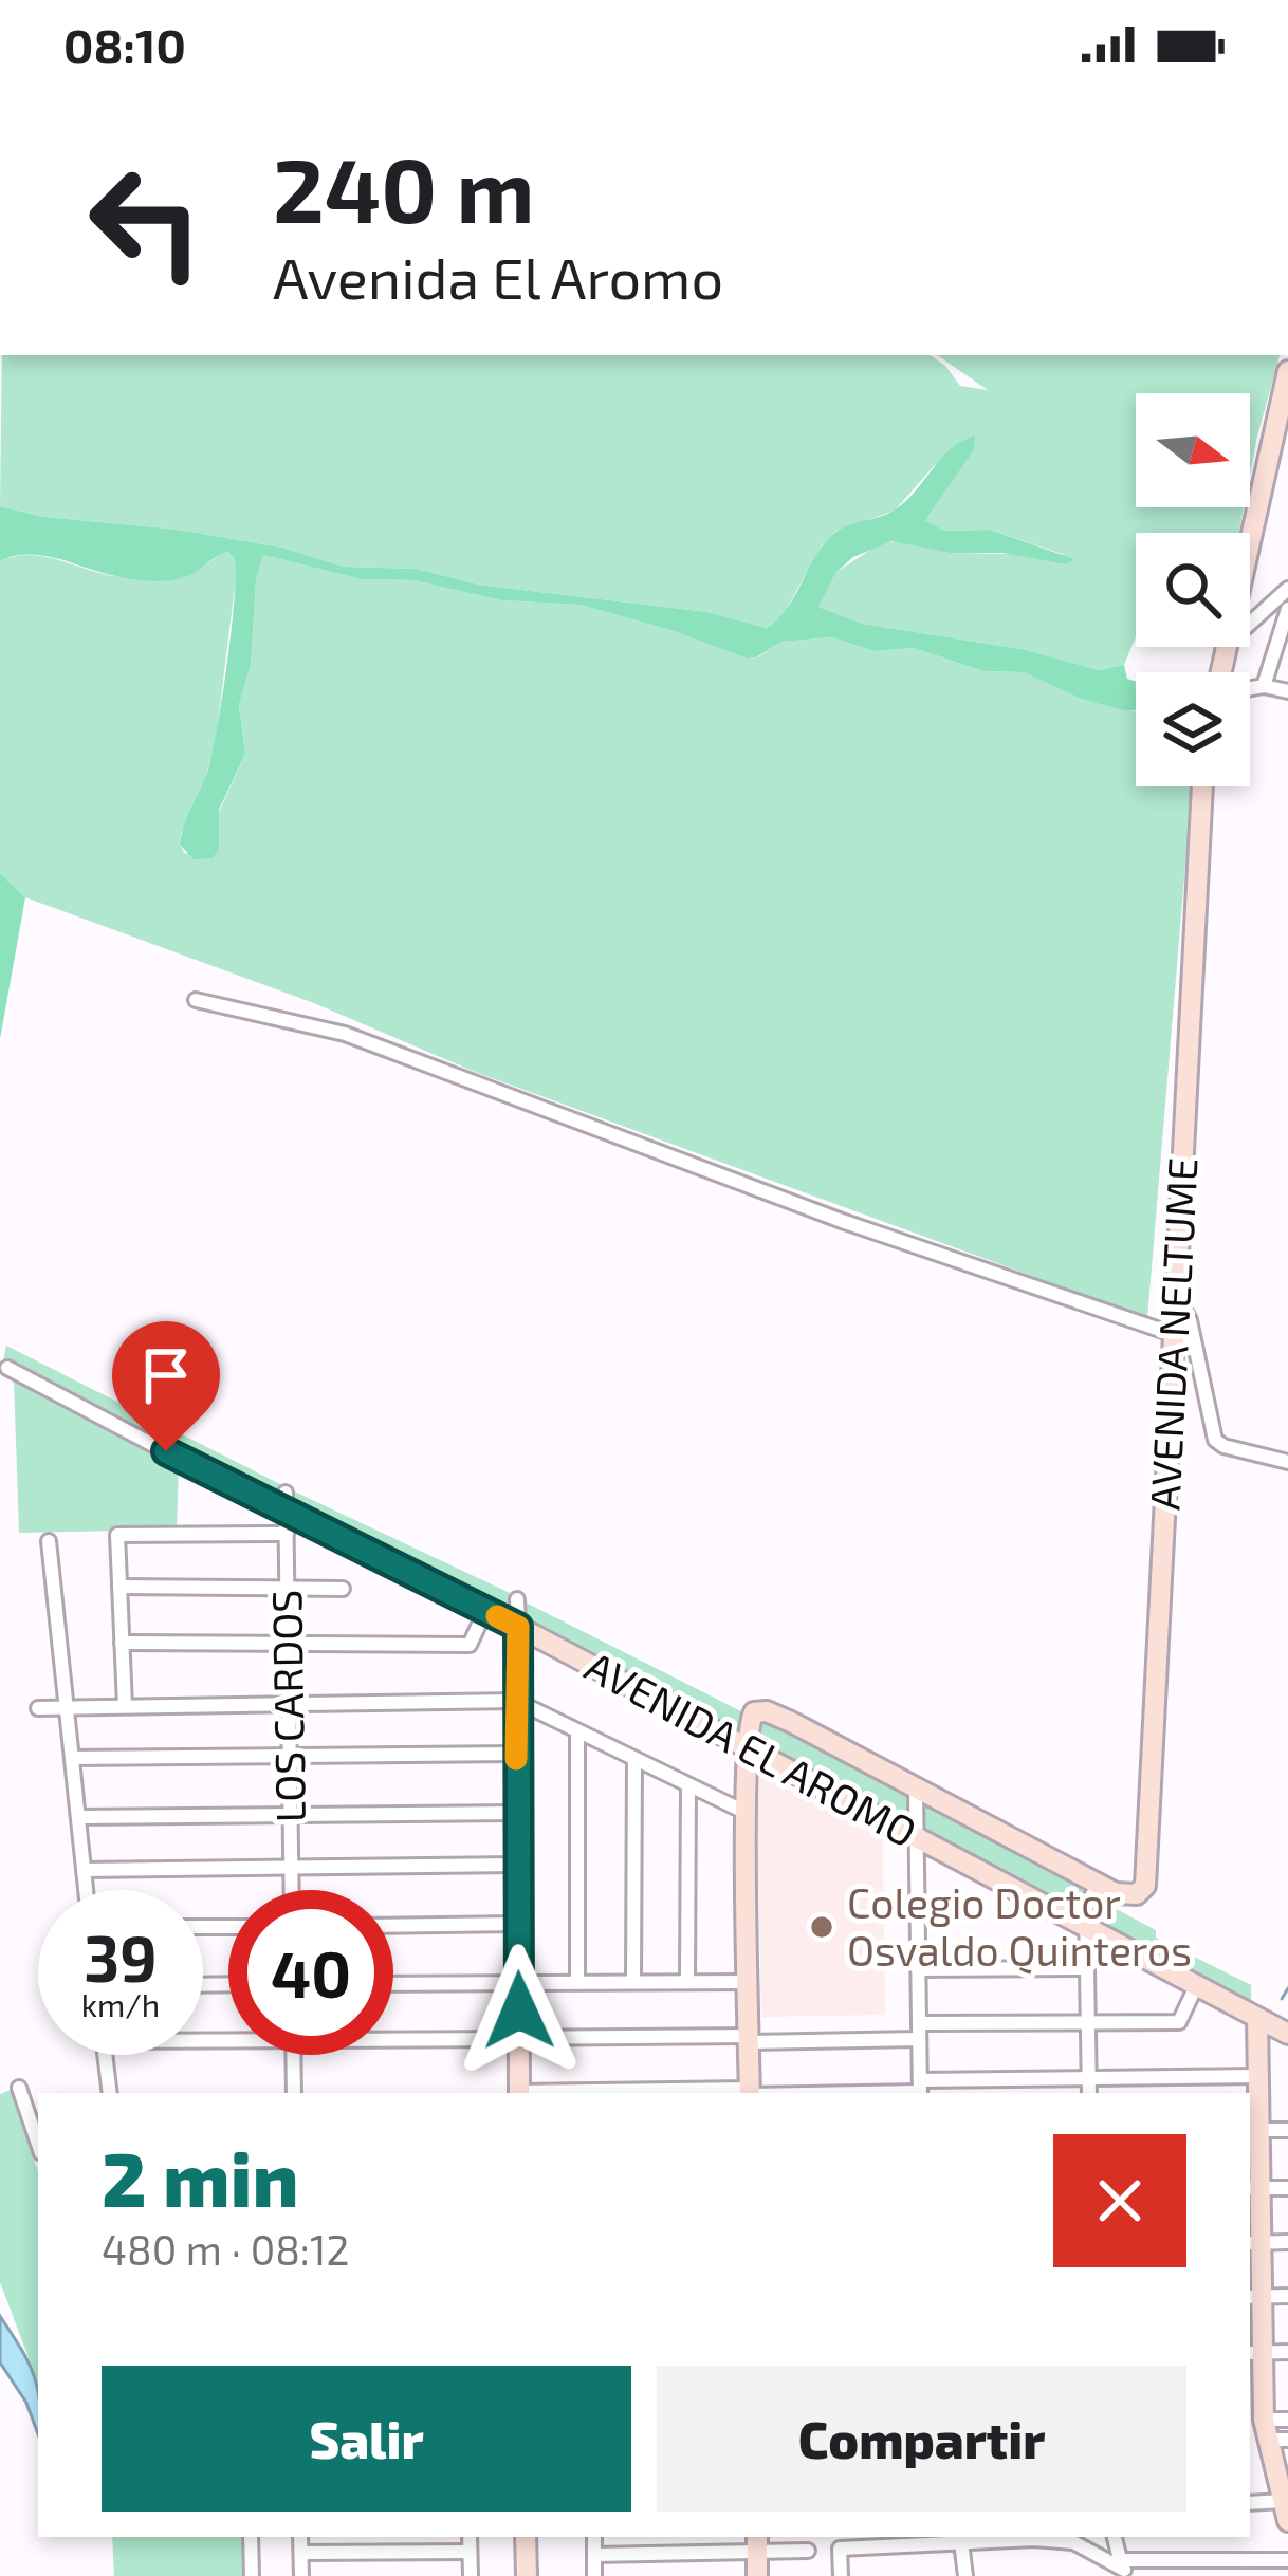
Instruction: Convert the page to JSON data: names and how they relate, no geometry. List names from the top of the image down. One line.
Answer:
{"streets":{"street":["AVENIDA NELTUME","LOS CARDOS","AVENIDA EL AROMO"]},"crossings":[["AVENIDA NELTUME","AVENIDA EL AROMO"],["LOS CARDOS","AVENIDA EL AROMO"]],"places":["Colegio Doctor Osvaldo Quinteros"],"north":"right","page":{"status":"08:10","turn":["240 m","Avenida El Aromo"],"speed":"39 km/h","limit":"40","heading":["2 min","480 m · 08:12"],"buttons":["Salir","Compartir"]}}
